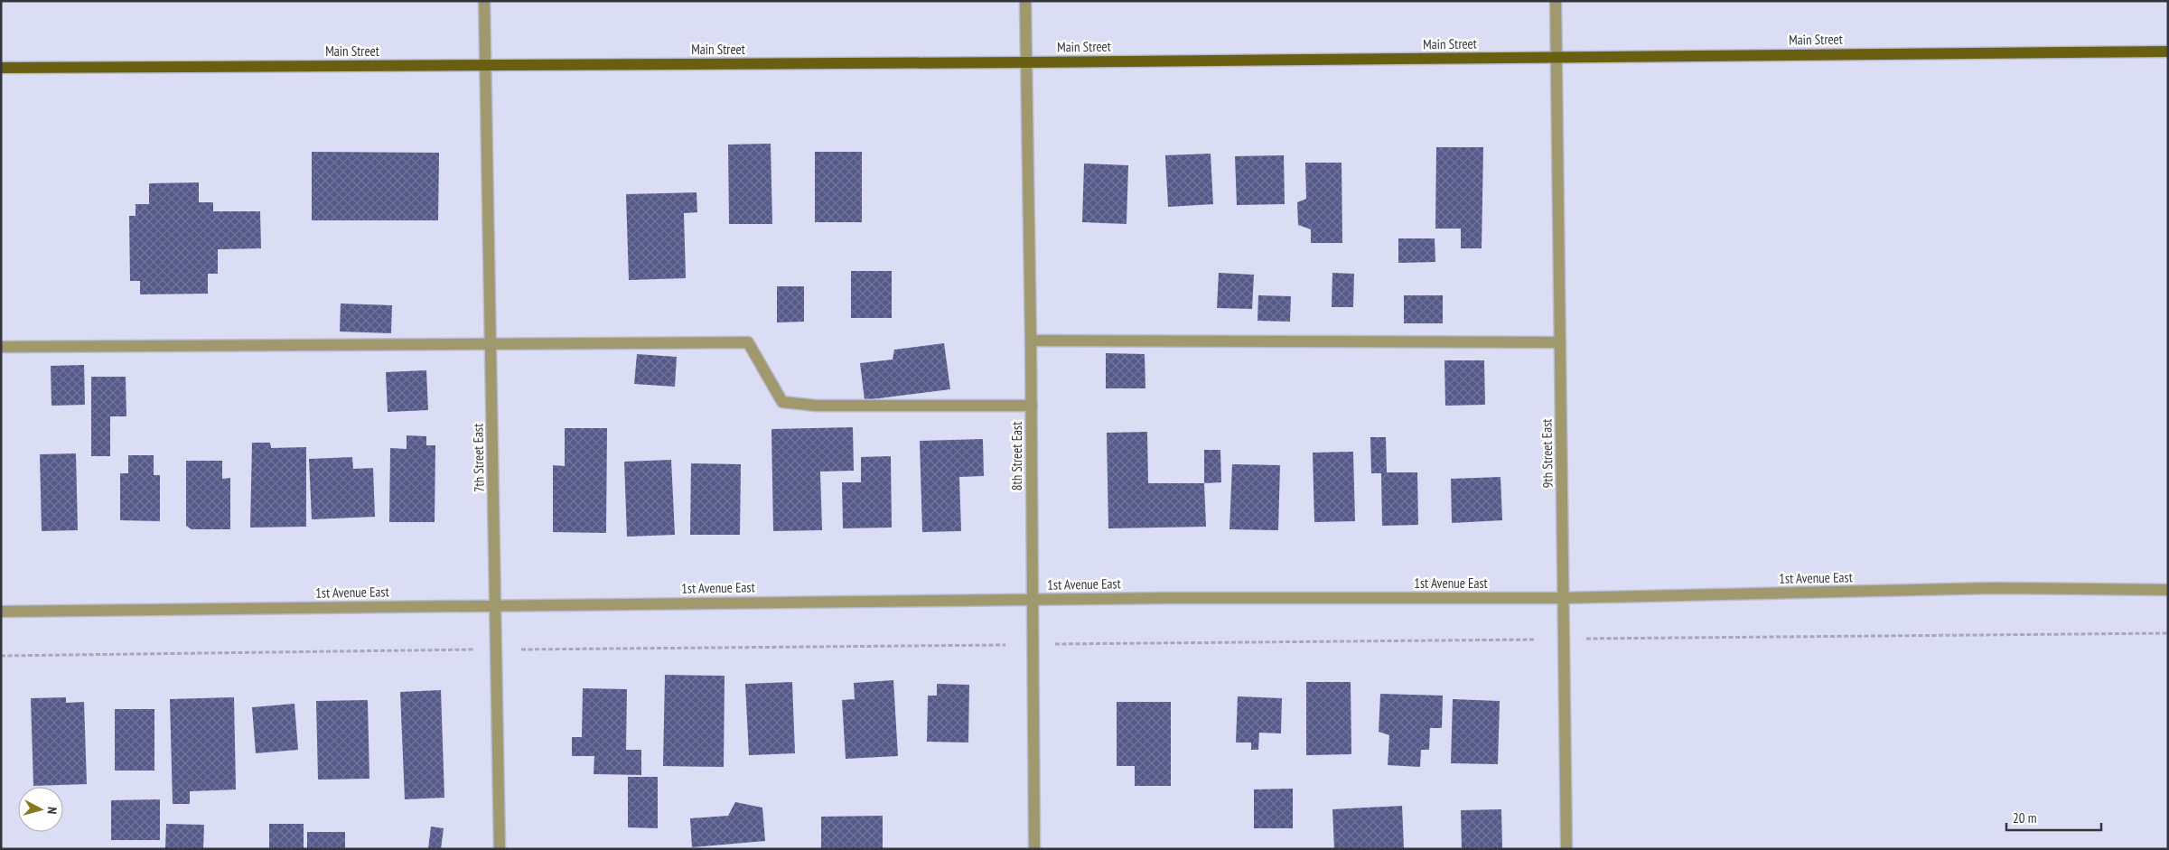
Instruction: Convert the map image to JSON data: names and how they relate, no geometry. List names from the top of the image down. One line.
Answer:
{"streets":{"main road":["Main Street"],"street":["9th Street East","8th Street East","7th Street East","1st Avenue East"]},"crossings":[["Main Street","9th Street East"],["Main Street","8th Street East"],["Main Street","7th Street East"],["9th Street East","1st Avenue East"],["8th Street East","1st Avenue East"],["7th Street East","1st Avenue East"]],"scale_bar":"20 m","north":"right"}
